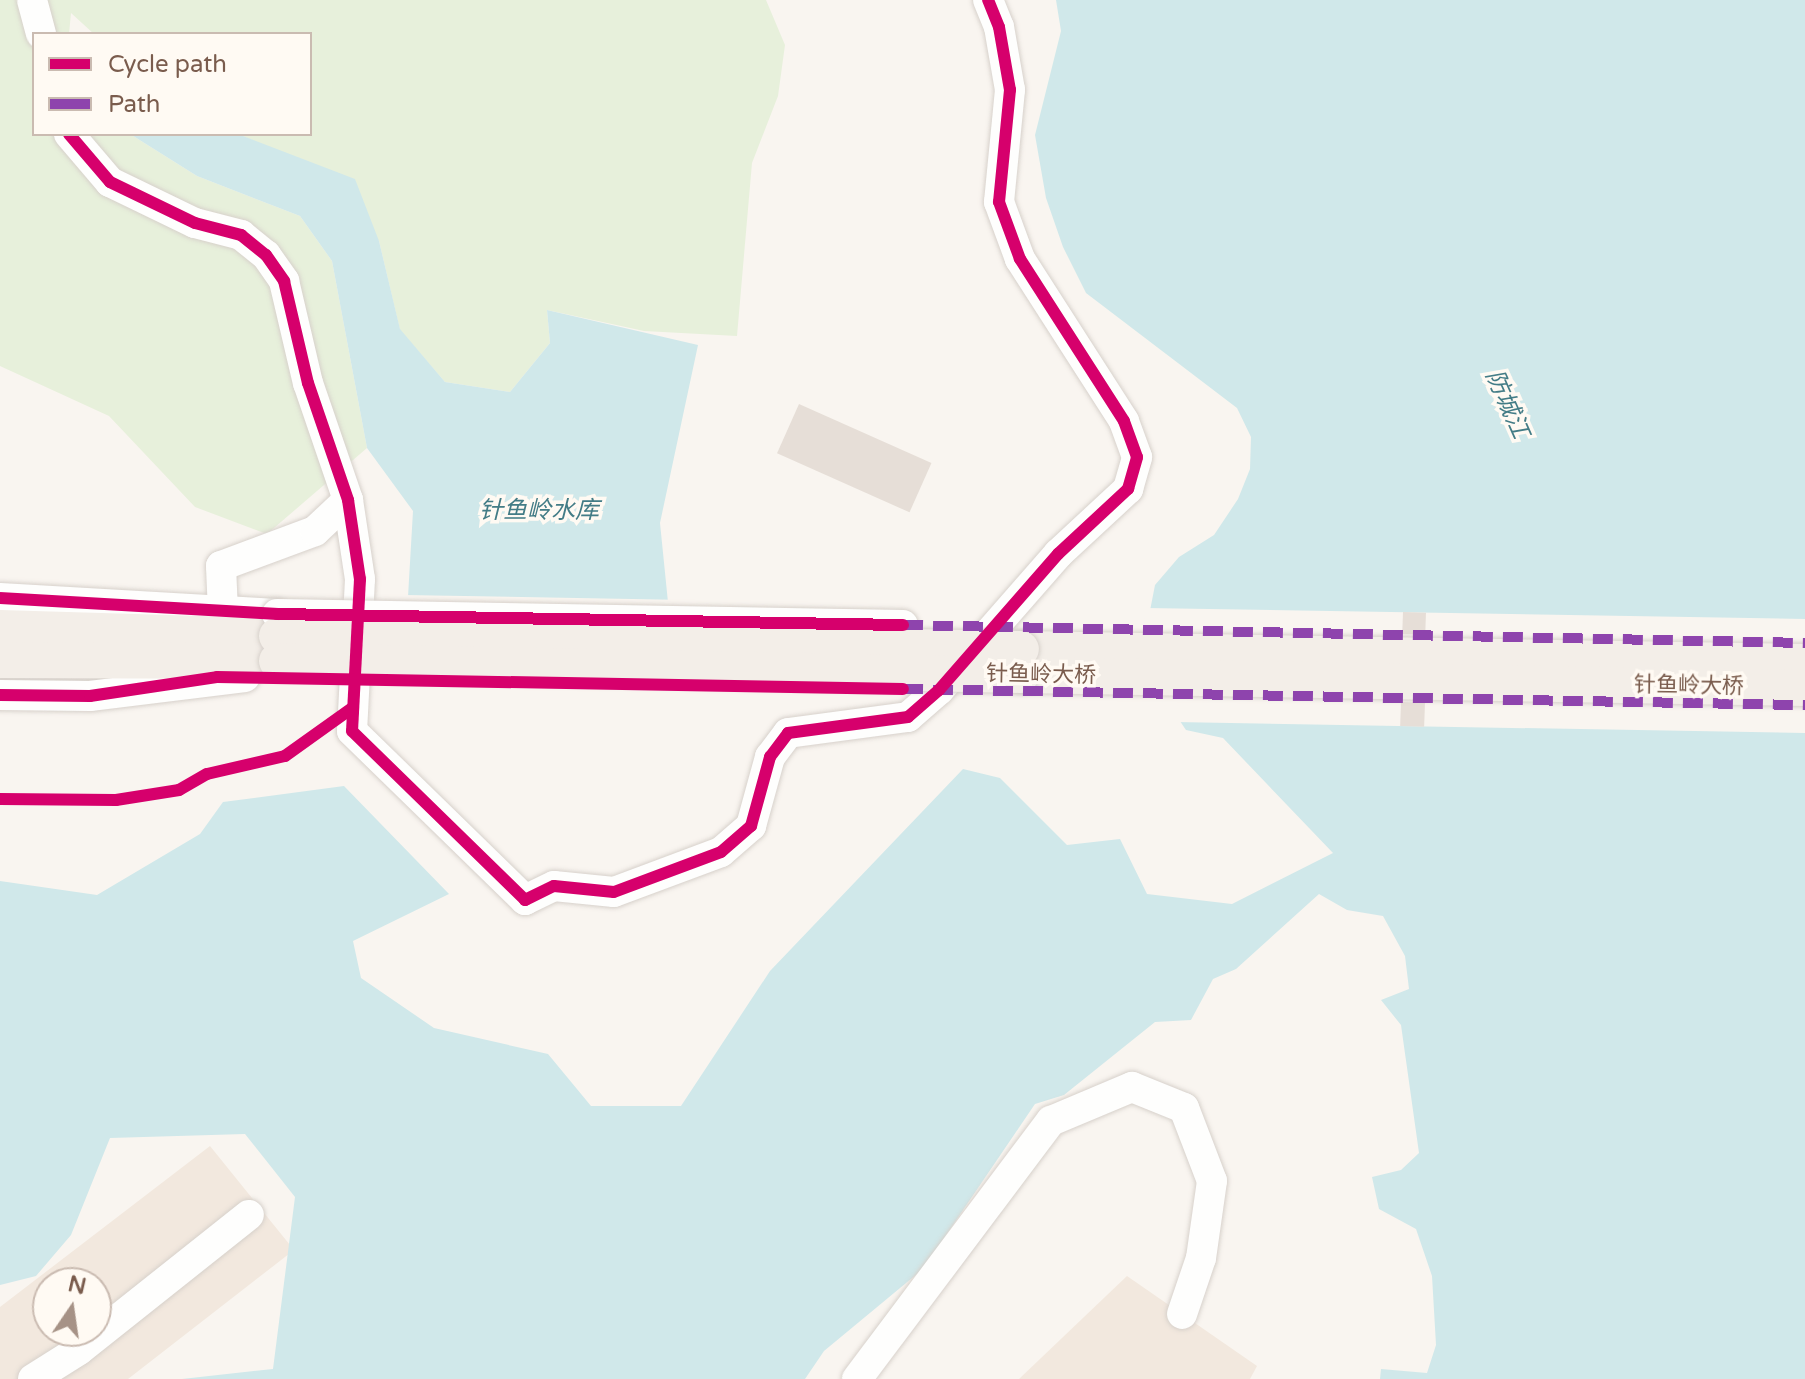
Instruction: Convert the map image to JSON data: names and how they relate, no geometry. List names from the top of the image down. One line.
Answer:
{"streets":{"main road":["针鱼岭大桥"]},"water":["防城江","针鱼岭水库"],"legend":["Cycle path","Path"],"north":"top"}
